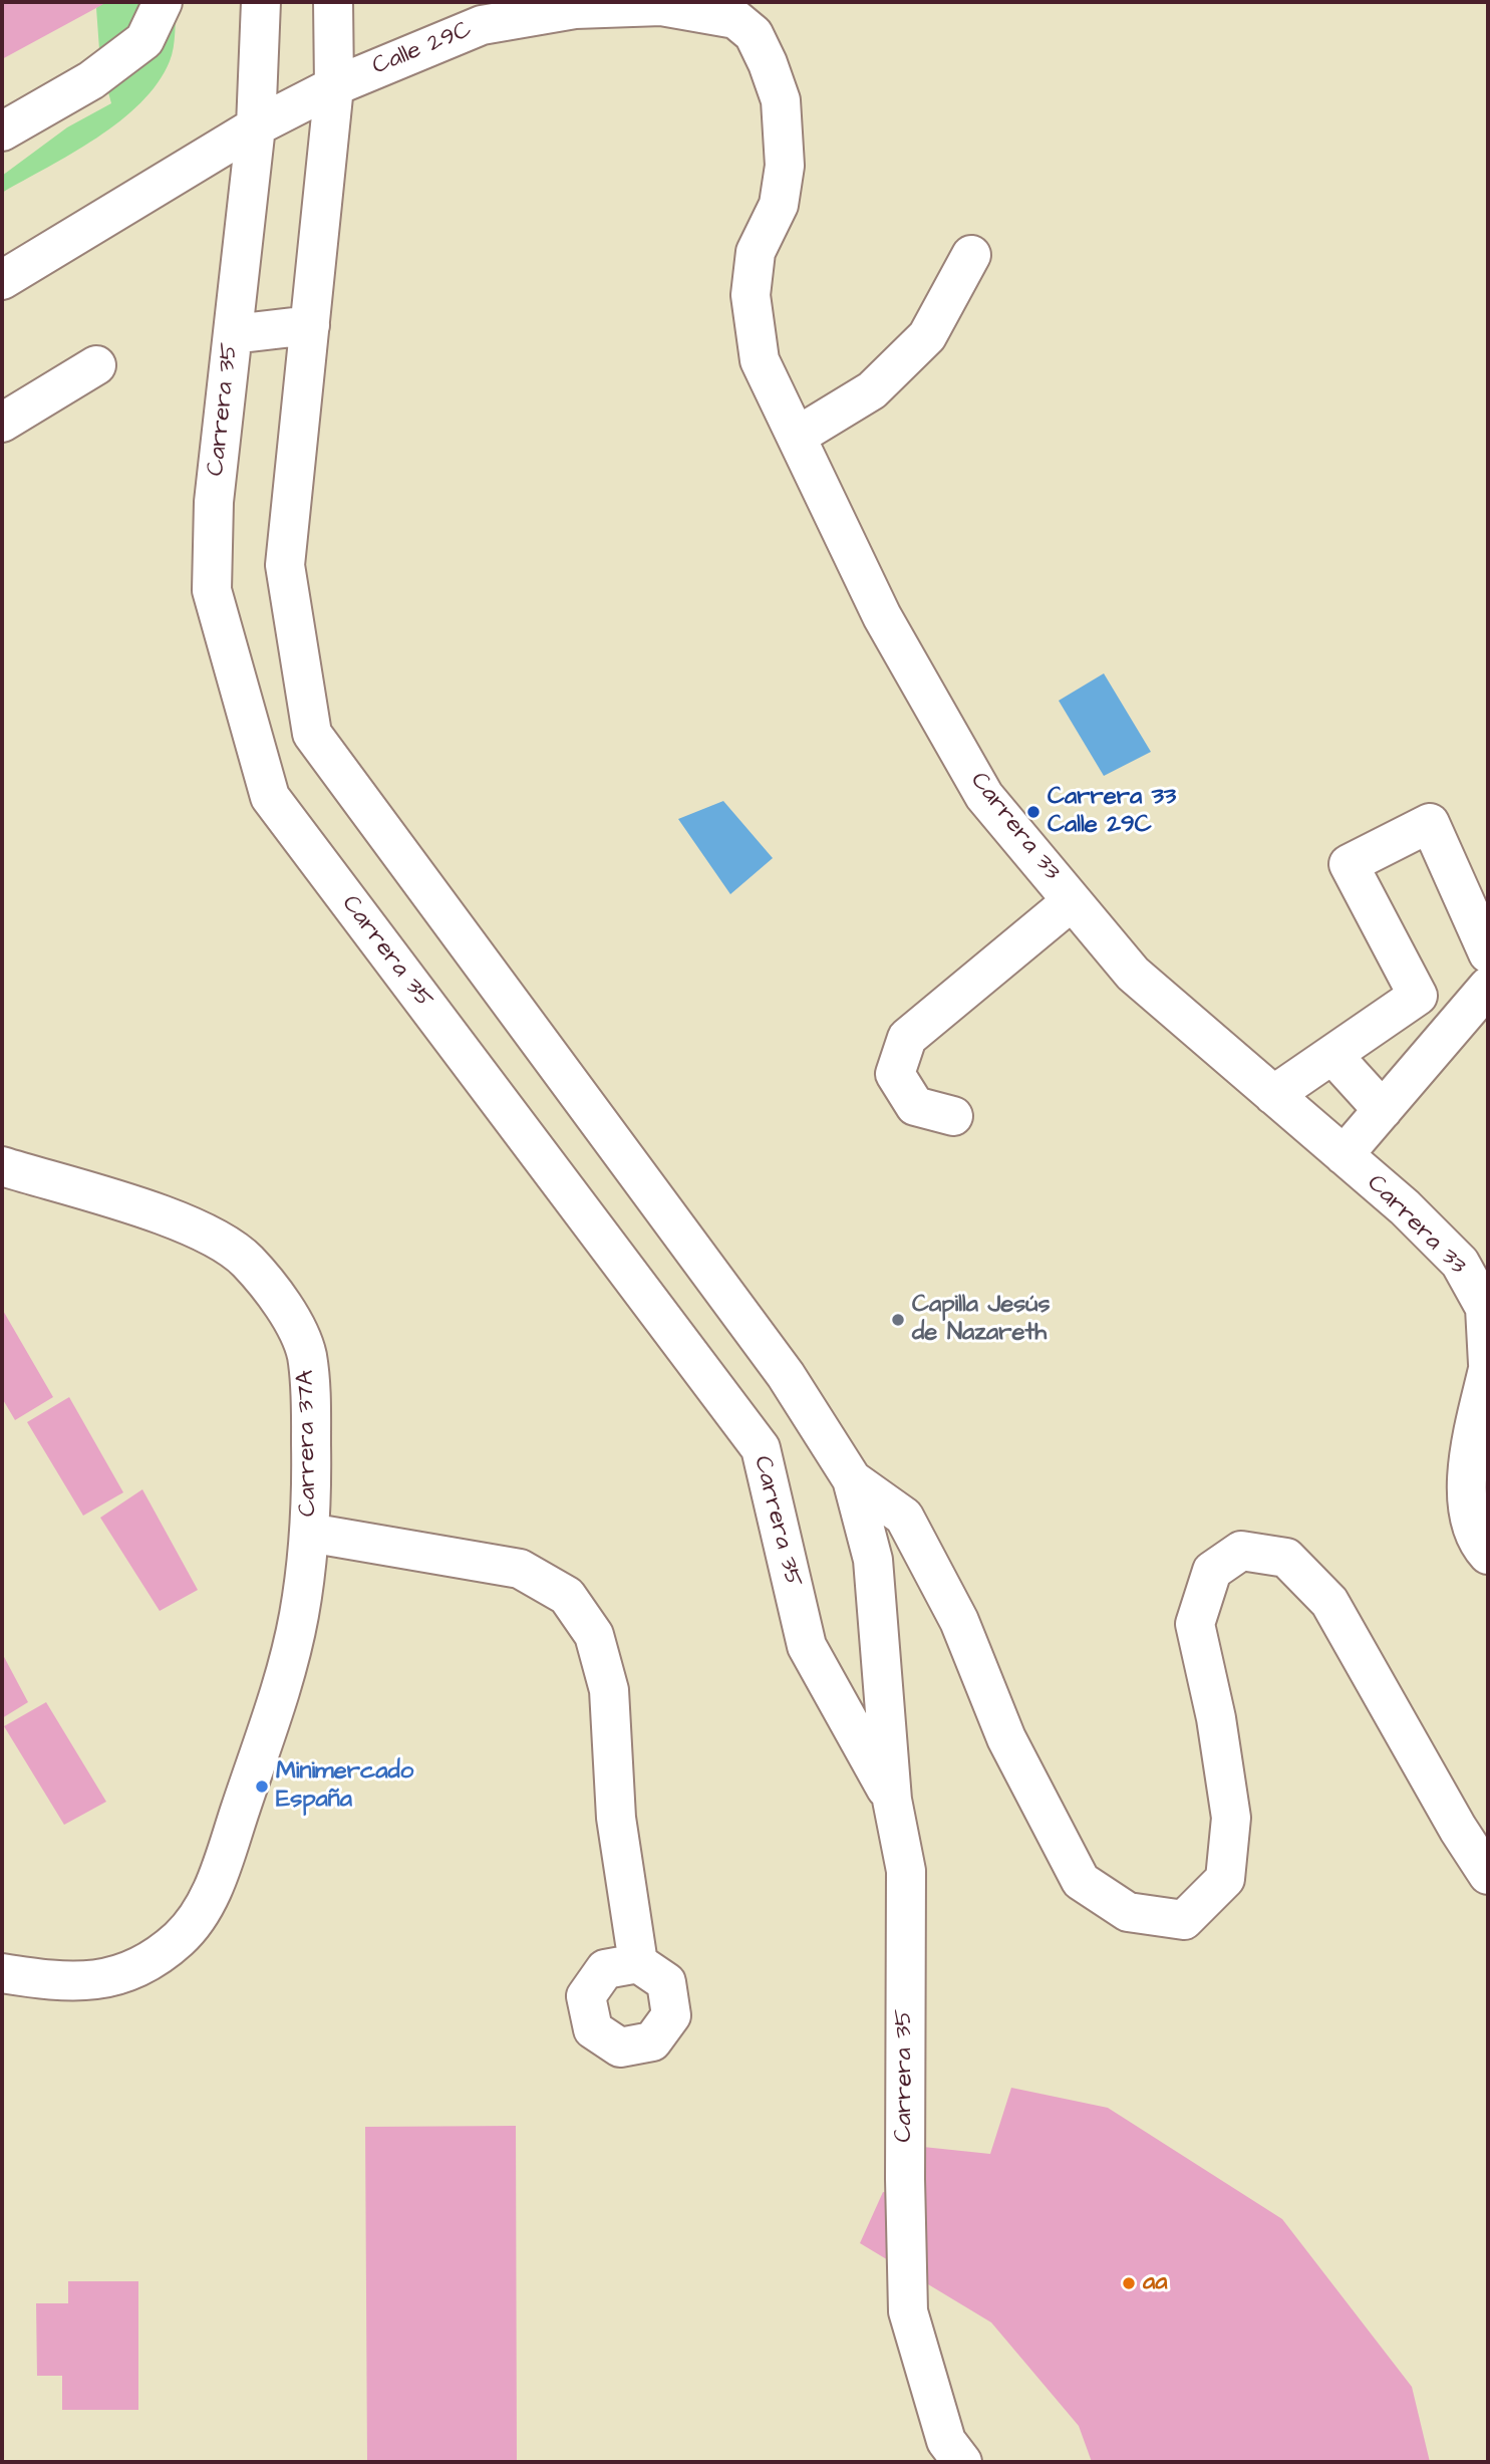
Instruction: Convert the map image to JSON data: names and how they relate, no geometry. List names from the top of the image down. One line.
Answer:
{"streets":{"street":["Calle 29C","Carrera 35","Carrera 33","Carrera 37A"]},"crossings":[["Calle 29C","Carrera 35"],["Calle 29C","Carrera 33"]],"places":["Carrera 33 Calle 29C","Capilla Jesús de Nazareth","Minimercado España","aa"]}
